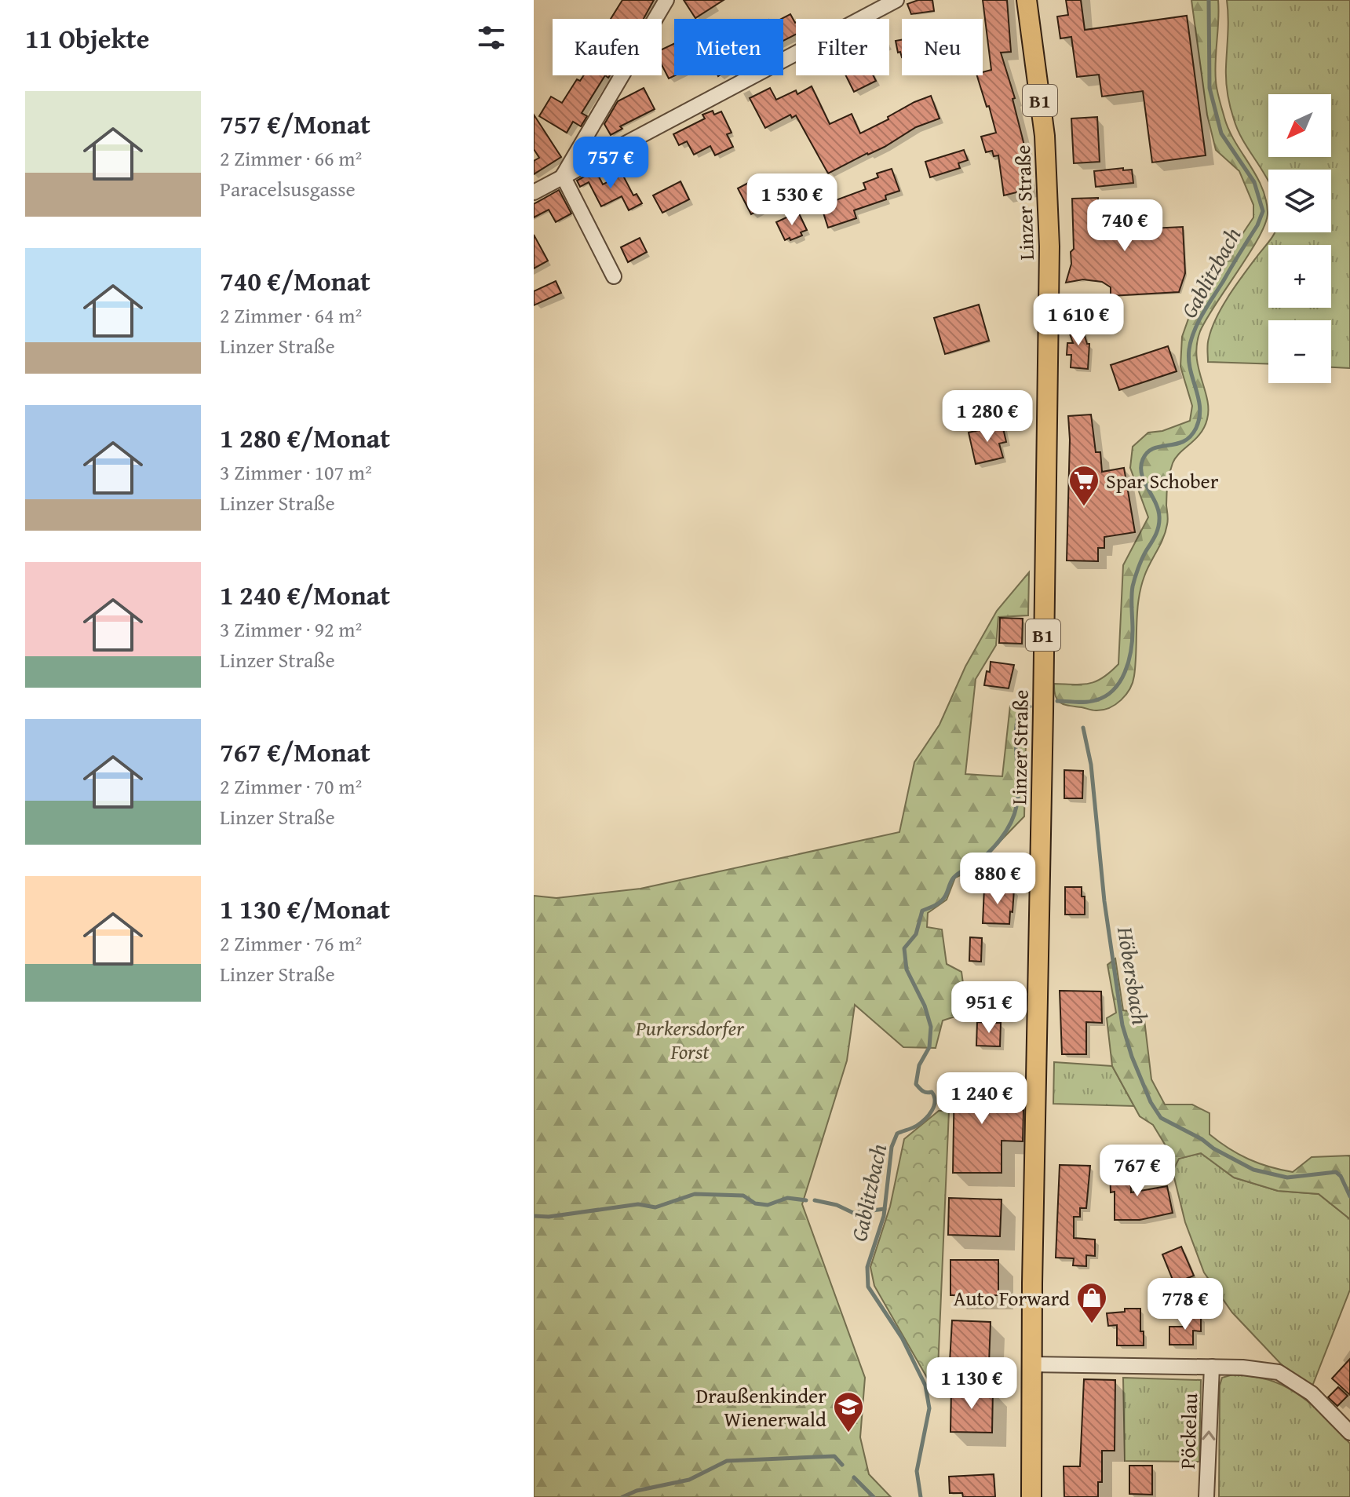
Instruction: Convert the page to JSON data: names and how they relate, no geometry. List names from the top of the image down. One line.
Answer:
{"streets":{"main road":["B1","Linzer Straße"],"street":["Pöckelau"]},"one_way":["Pöckelau"],"water":["Gablitzbach","Höbersbach"],"parks":["Purkersdorfer Forst"],"places":{"supermarket":["Spar Schober"],"shop":["Auto Forward"],"school or university":["Draußenkinder Wienerwald"]},"north":"bottom left","page":{"heading":"11 Objekte","chip":["Kaufen","Mieten","Filter","Neu"],"list":[{"name":"757 €/Monat","note":"2 Zimmer · 66 m² · Paracelsusgasse"},{"name":"740 €/Monat","note":"2 Zimmer · 64 m² · Linzer Straße"},{"name":"1 280 €/Monat","note":"3 Zimmer · 107 m² · Linzer Straße"},{"name":"1 240 €/Monat","note":"3 Zimmer · 92 m² · Linzer Straße"},{"name":"767 €/Monat","note":"2 Zimmer · 70 m² · Linzer Straße"},{"name":"1 130 €/Monat","note":"2 Zimmer · 76 m² · Linzer Straße"}],"map_buttons":["+","−"],"price":["757 €","1 530 €","740 €","1 610 €","1 280 €","880 €","951 €","1 240 €","767 €","778 €","1 130 €"]}}
